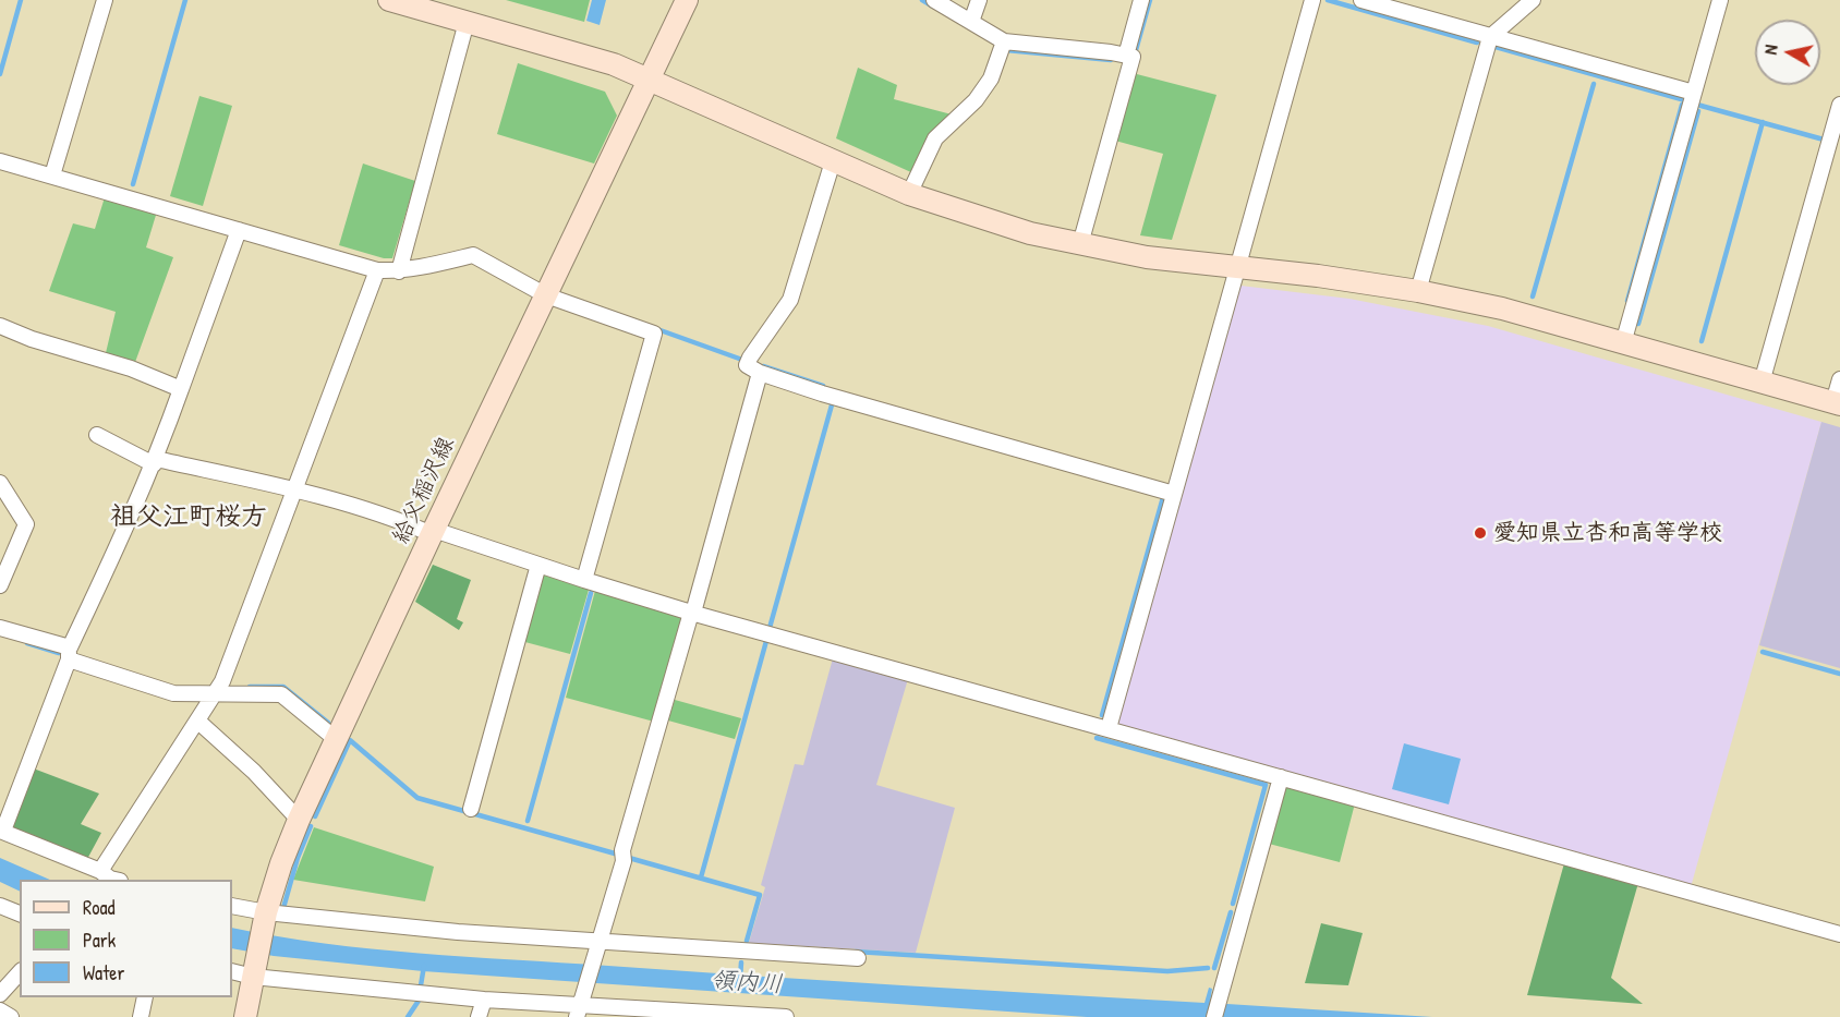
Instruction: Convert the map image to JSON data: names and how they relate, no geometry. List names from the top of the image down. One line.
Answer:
{"streets":{"main road":["給父稲沢線"]},"districts":["祖父江町桜方"],"water":["領内川"],"places":["愛知県立杏和高等学校"],"legend":["Road","Park","Water"],"north":"left"}
